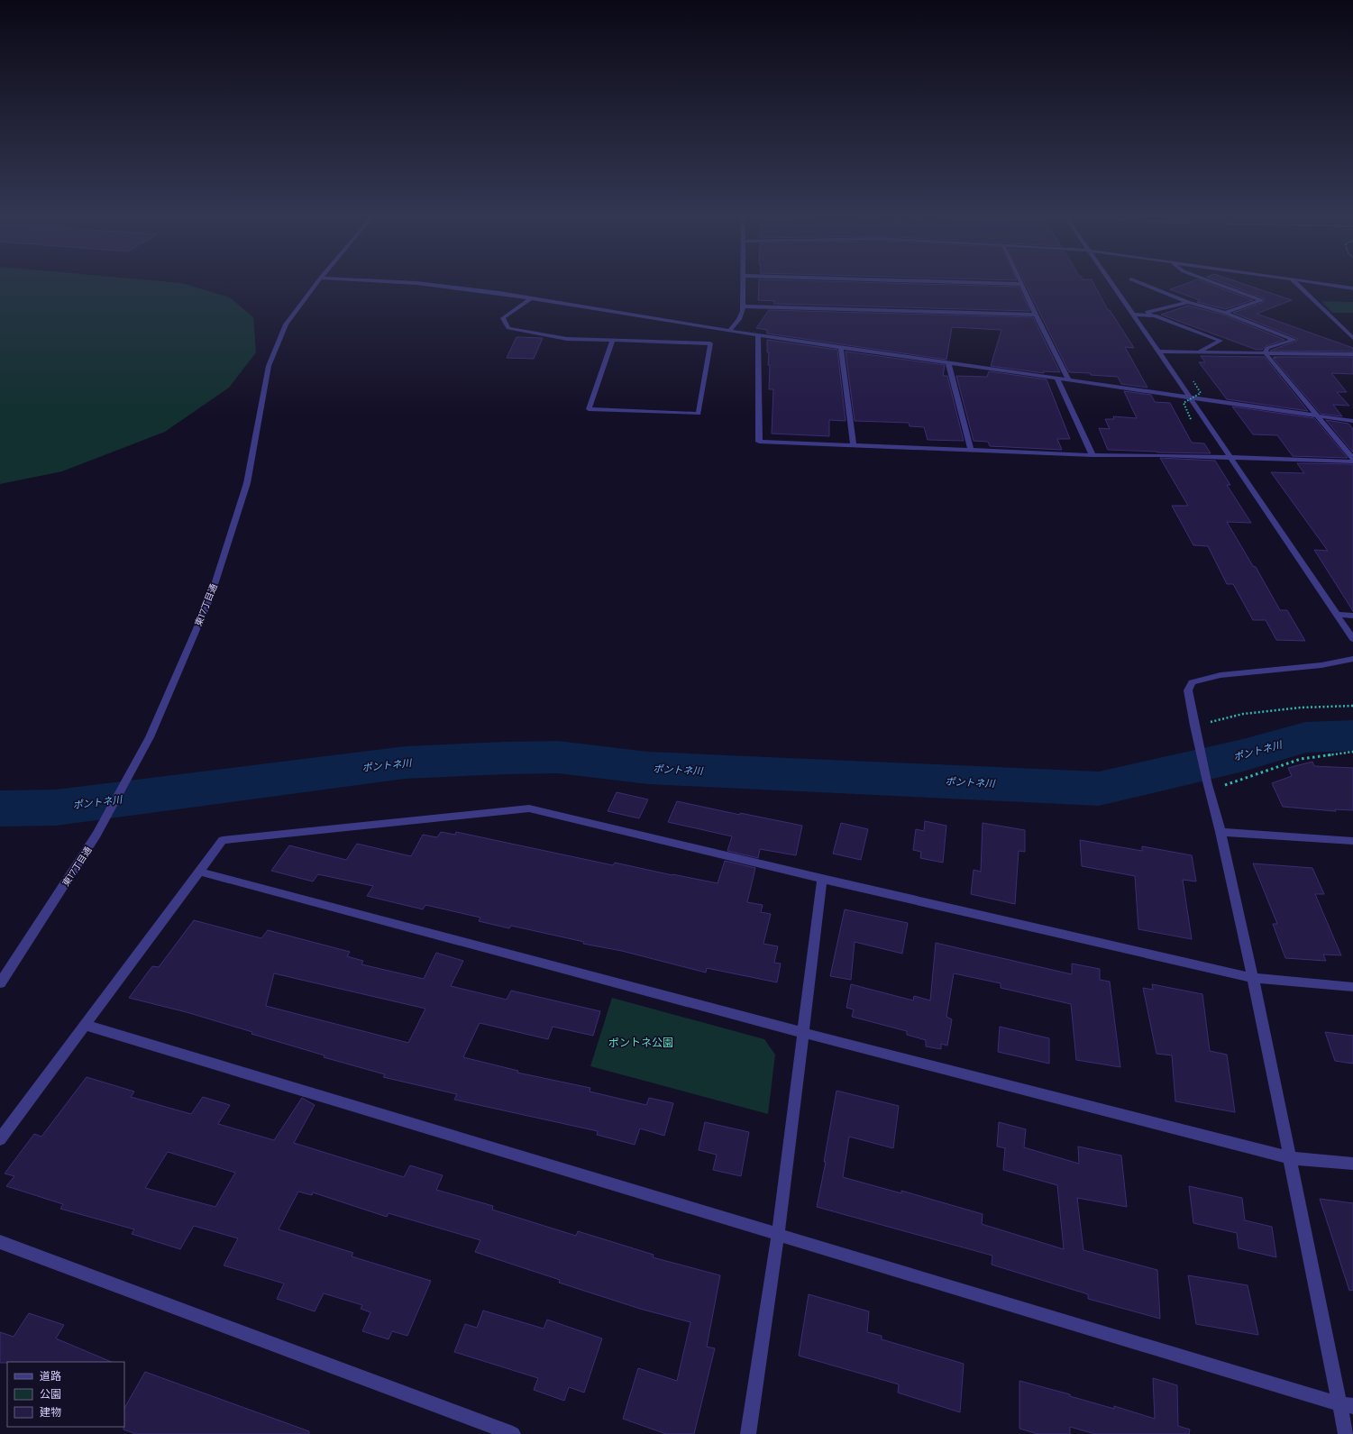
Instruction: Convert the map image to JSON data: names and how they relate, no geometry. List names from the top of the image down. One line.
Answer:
{"streets":{"street":["東17丁目通"]},"water":["ポントネ川"],"parks":["ポントネ公園"],"legend":["道路","公園","建物"]}
